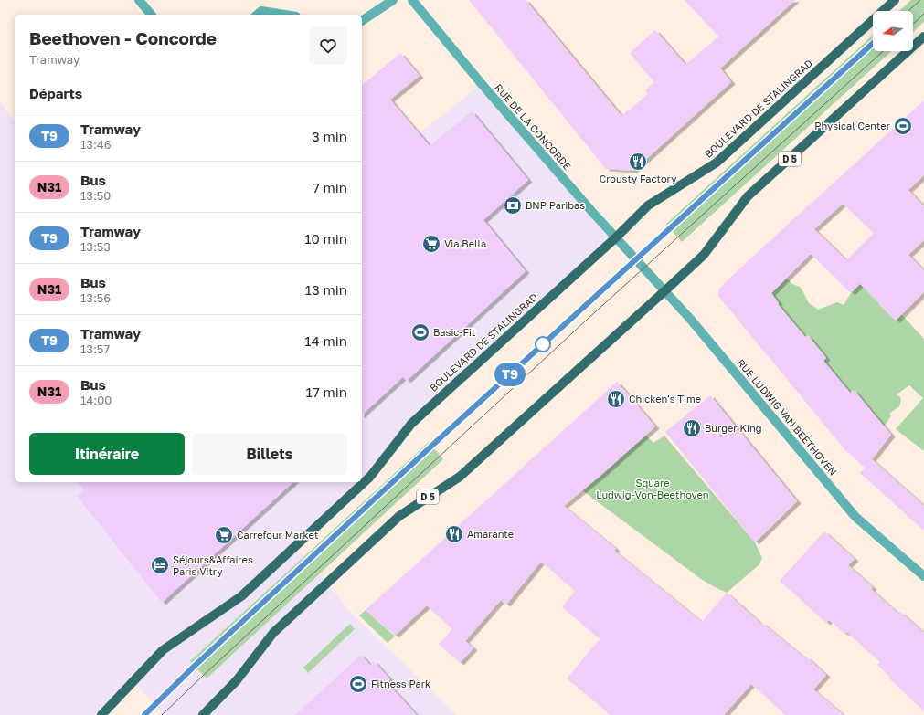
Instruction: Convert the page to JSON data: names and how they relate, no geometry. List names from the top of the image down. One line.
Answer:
{"streets":{"main road":["BOULEVARD DE STALINGRAD","D 5"],"street":["RUE DE LA CONCORDE","RUE LUDWIG VAN BEETHOVEN"]},"crossings":[["BOULEVARD DE STALINGRAD","RUE DE LA CONCORDE"],["RUE DE LA CONCORDE","RUE LUDWIG VAN BEETHOVEN"],["D 5","RUE LUDWIG VAN BEETHOVEN"]],"parks":["Square Ludwig-Von-Beethoven"],"places":{"sports":["Physical Center","Basic-Fit","Fitness Park"],"restaurant":["Crousty Factory","Chicken's Time","Burger King","Amarante"],"bank":["BNP Paribas"],"supermarket":["Via Bella","Carrefour Market"],"hotel":["Séjours&Affaires Paris Vitry"]},"lines":["tram line T9"],"north":"left","page":{"on_map":"T9","heading":[["Beethoven - Concorde","Tramway"],"Départs"],"list":[{"mark":"T9","name":"Tramway","note":"13:46","value":"3 min"},{"mark":"N31","name":"Bus","note":"13:50","value":"7 min"},{"mark":"T9","name":"Tramway","note":"13:53","value":"10 min"},{"mark":"N31","name":"Bus","note":"13:56","value":"13 min"},{"mark":"T9","name":"Tramway","note":"13:57","value":"14 min"},{"mark":"N31","name":"Bus","note":"14:00","value":"17 min"}],"buttons":["Itinéraire","Billets"]}}
